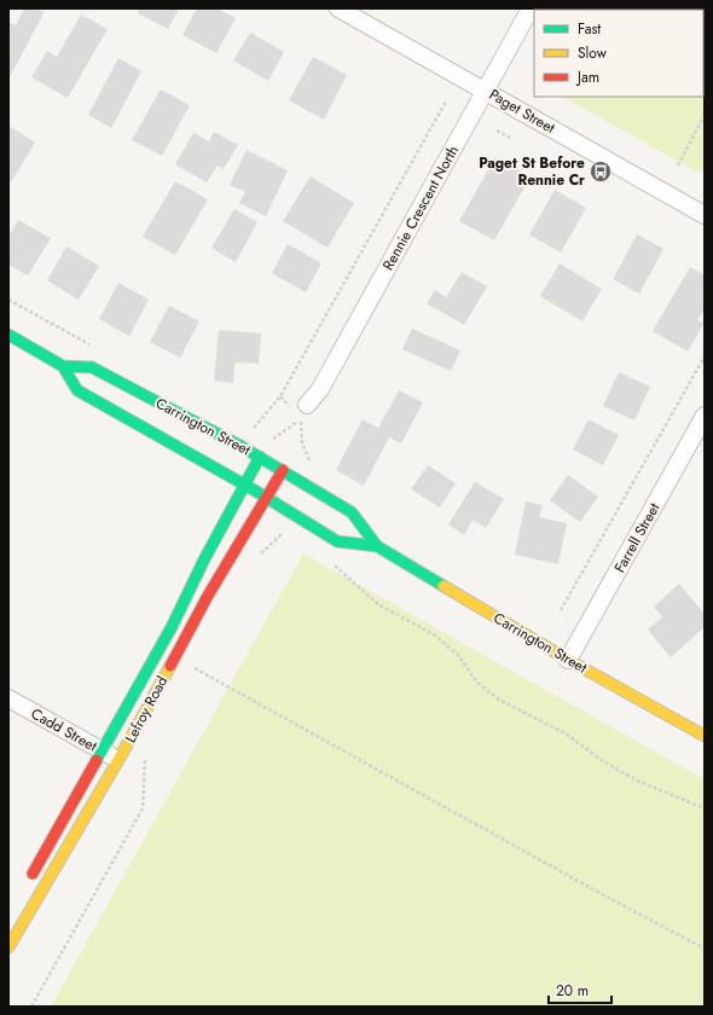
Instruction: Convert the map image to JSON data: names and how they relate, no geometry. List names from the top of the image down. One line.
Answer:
{"streets":{"main road":["Carrington Street","Lefroy Road"],"street":["Paget Street","Rennie Crescent North","Farrell Street","Cadd Street"]},"crossings":[["Paget Street","Rennie Crescent North"],["Carrington Street","Farrell Street"],["Carrington Street","Lefroy Road"],["Lefroy Road","Cadd Street"]],"places":{"bus stop":["Paget St Before Rennie Cr"]},"legend":["Fast","Slow","Jam"],"scale_bar":"20 m"}
